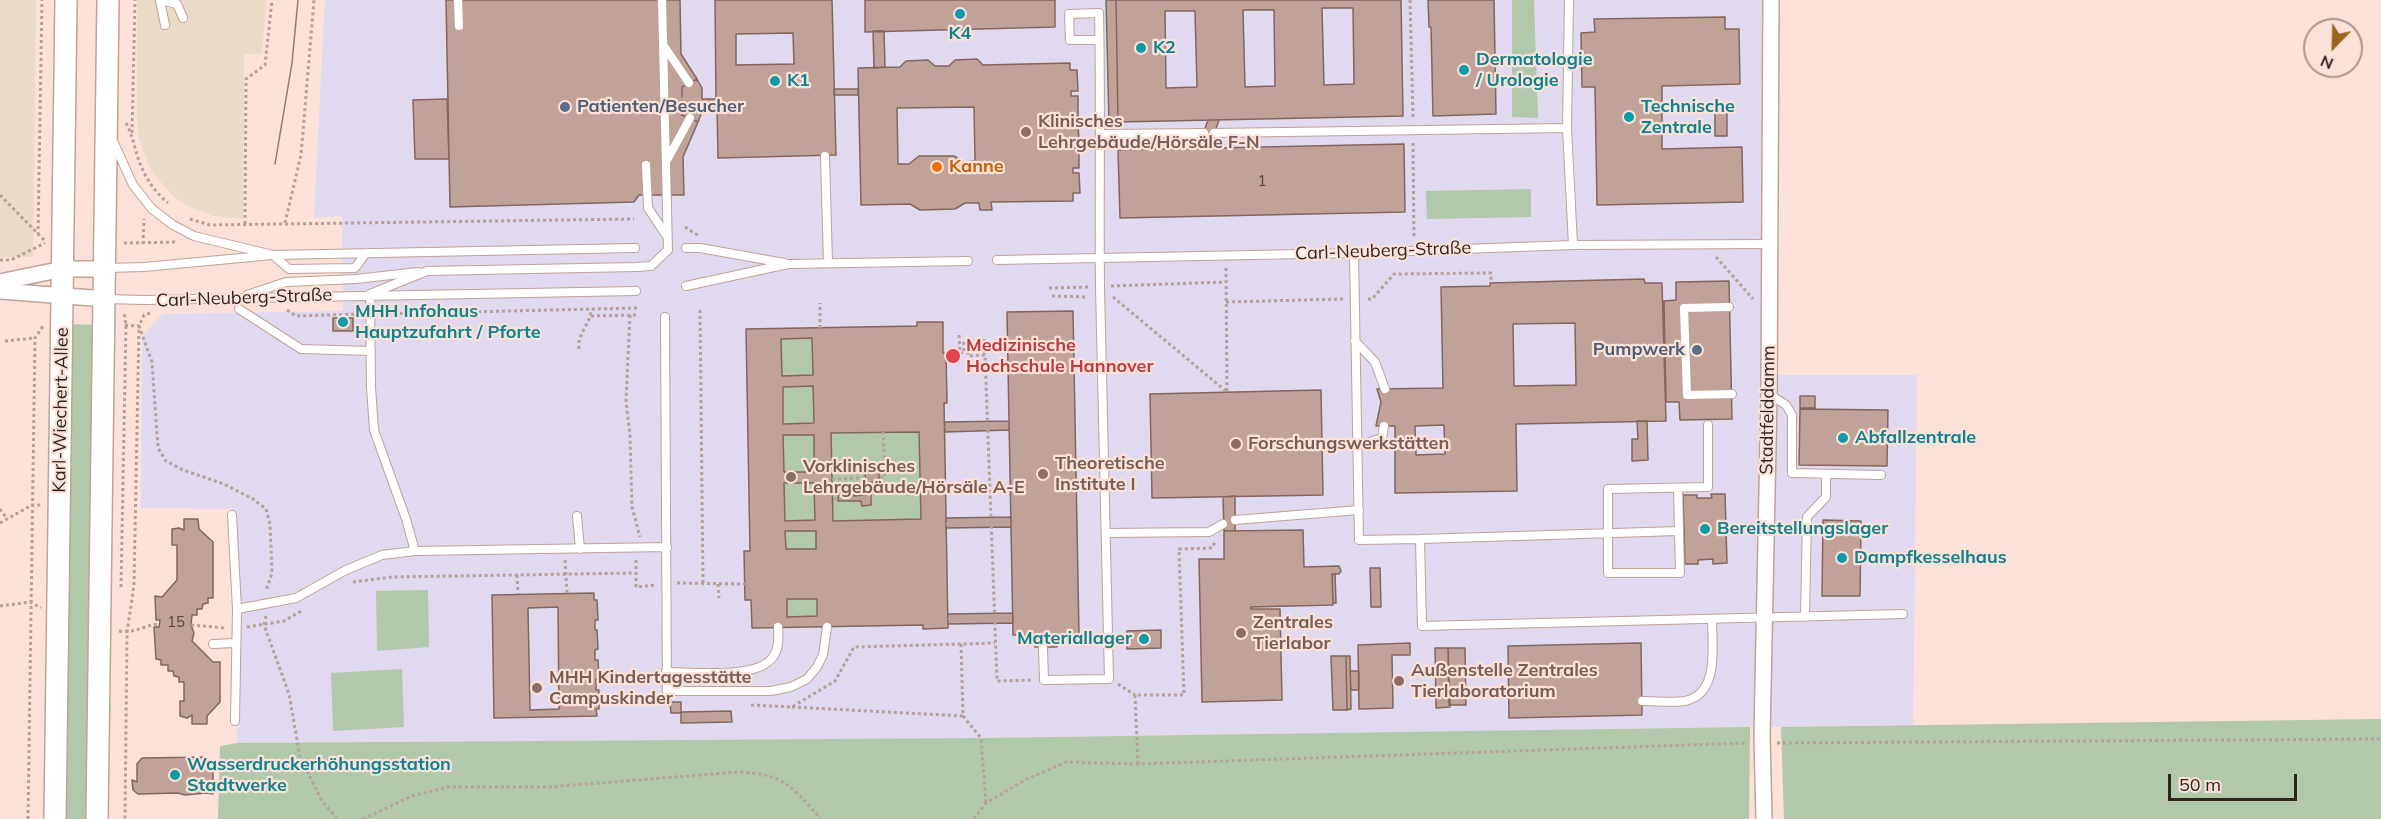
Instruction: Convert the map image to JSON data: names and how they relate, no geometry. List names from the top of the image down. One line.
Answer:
{"streets":{"main road":["Karl-Wiechert-Allee"],"street":["Stadtfelddamm"],"lane":["Carl-Neuberg-Straße"]},"crossings":[["Carl-Neuberg-Straße","Stadtfelddamm"]],"places":["K4","K2","Dermatologie / Urologie","K1","Patienten/Besucher","Technische Zentrale","Klinisches Lehrgebäude/Hörsäle F-N","Kanne","MHH Infohaus Hauptzufahrt / Pforte","Pumpwerk","Medizinische Hochschule Hannover","Abfallzentrale","Forschungswerkstätten","Theoretische Institute I","Vorklinisches Lehrgebäude/Hörsäle A-E","Bereitstellungslager","Dampfkesselhaus","Zentrales Tierlabor","Materiallager","Außenstelle Zentrales Tierlaboratorium","MHH Kindertagesstätte Campuskinder","Wasserdruckerhöhungsstation Stadtwerke"],"house_numbers":["1","15"],"scale_bar":"50 m","north":"bottom left"}
